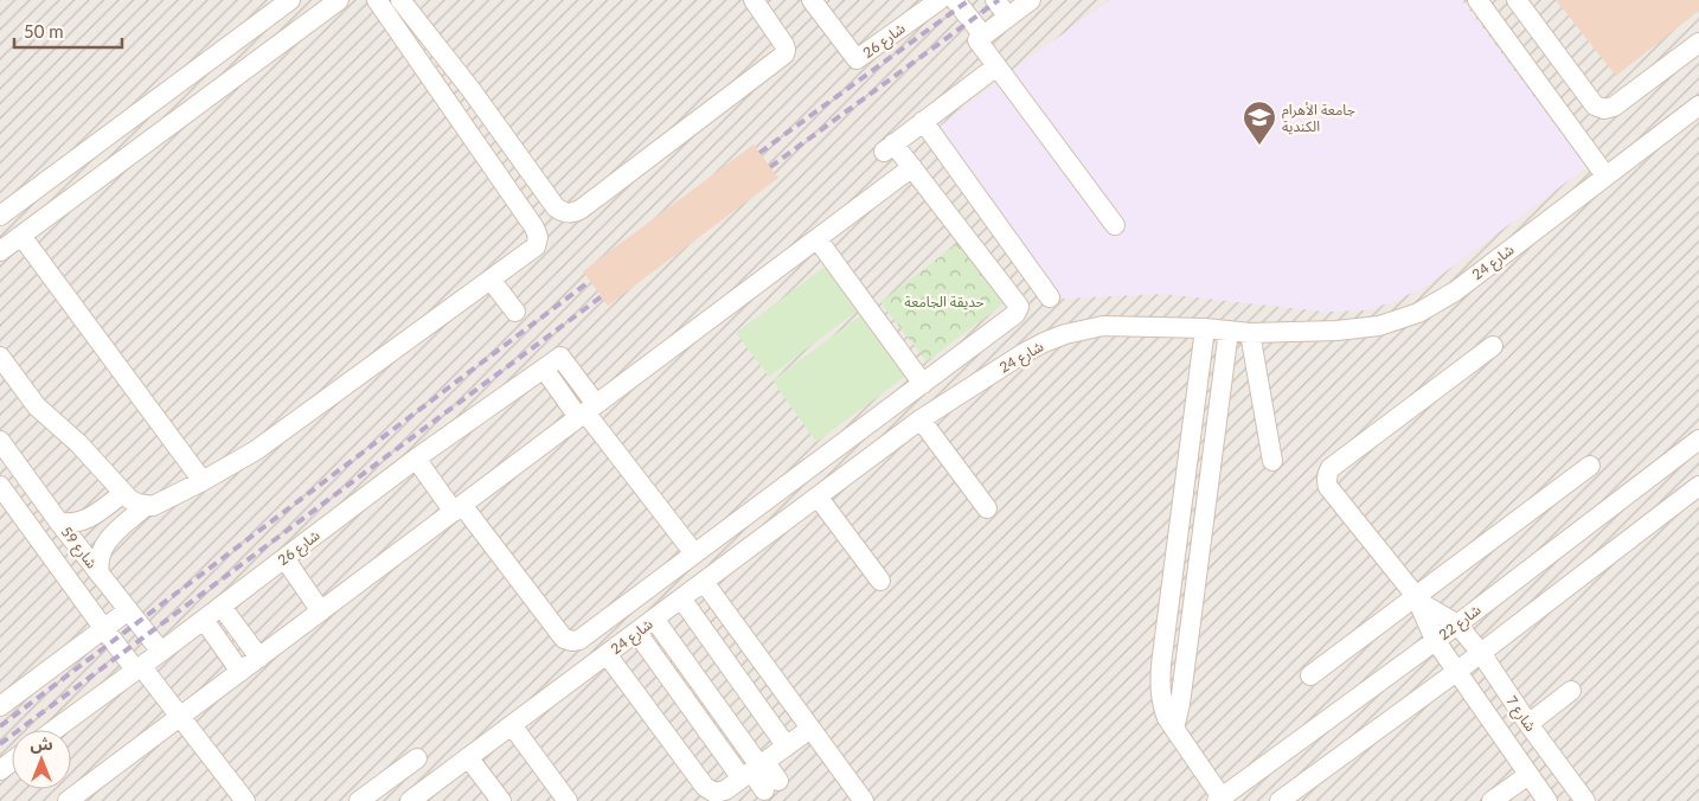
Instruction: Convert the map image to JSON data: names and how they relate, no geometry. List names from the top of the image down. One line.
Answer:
{"streets":{"street":["شارع 26","شارع 24","شارع 59","شارع 22","شارع 7"]},"crossings":[["شارع 26","شارع 59"],["شارع 22","شارع 7"]],"parks":["حديقة الجامعة"],"places":{"school or university":["جامعة الأهرام الكندية"]},"scale_bar":"50 m","north":"top"}
